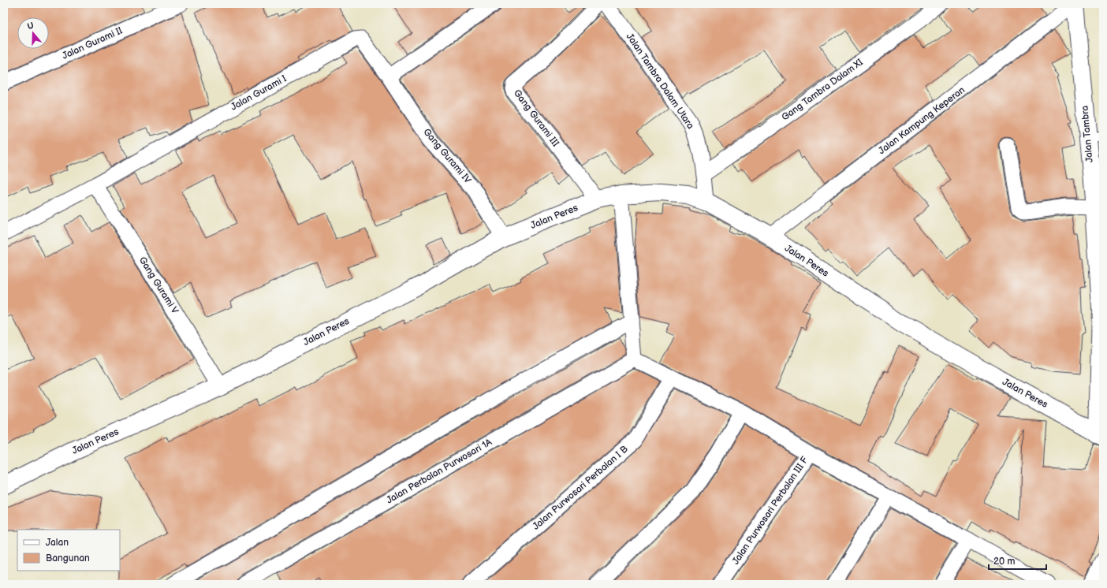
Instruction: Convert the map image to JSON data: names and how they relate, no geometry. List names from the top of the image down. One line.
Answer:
{"streets":{"street":["Jalan Gurami II","Jalan Tambra Dalam Utara","Gang Tambra Dalam XI","Jalan Gurami I","Gang Gurami III","Jalan Kampung Keperan","Jalan Tambra","Gang Gurami IV","Jalan Peres","Gang Gurami V","Jalan Perbalan Purwosari 1A","Jalan Purwosari Perbalan I B","Jalan Purwosari Perbalan III F"]},"crossings":[["Jalan Tambra Dalam Utara","Gang Tambra Dalam XI"],["Jalan Tambra Dalam Utara","Jalan Peres"],["Jalan Gurami I","Gang Gurami IV"],["Jalan Gurami I","Gang Gurami V"],["Gang Gurami III","Jalan Peres"],["Jalan Kampung Keperan","Jalan Tambra"],["Jalan Kampung Keperan","Jalan Peres"],["Jalan Tambra","Jalan Peres"],["Gang Gurami IV","Jalan Peres"],["Jalan Peres","Gang Gurami V"]],"legend":["Jalan","Bangunan"],"scale_bar":"20 m","north":"top"}
